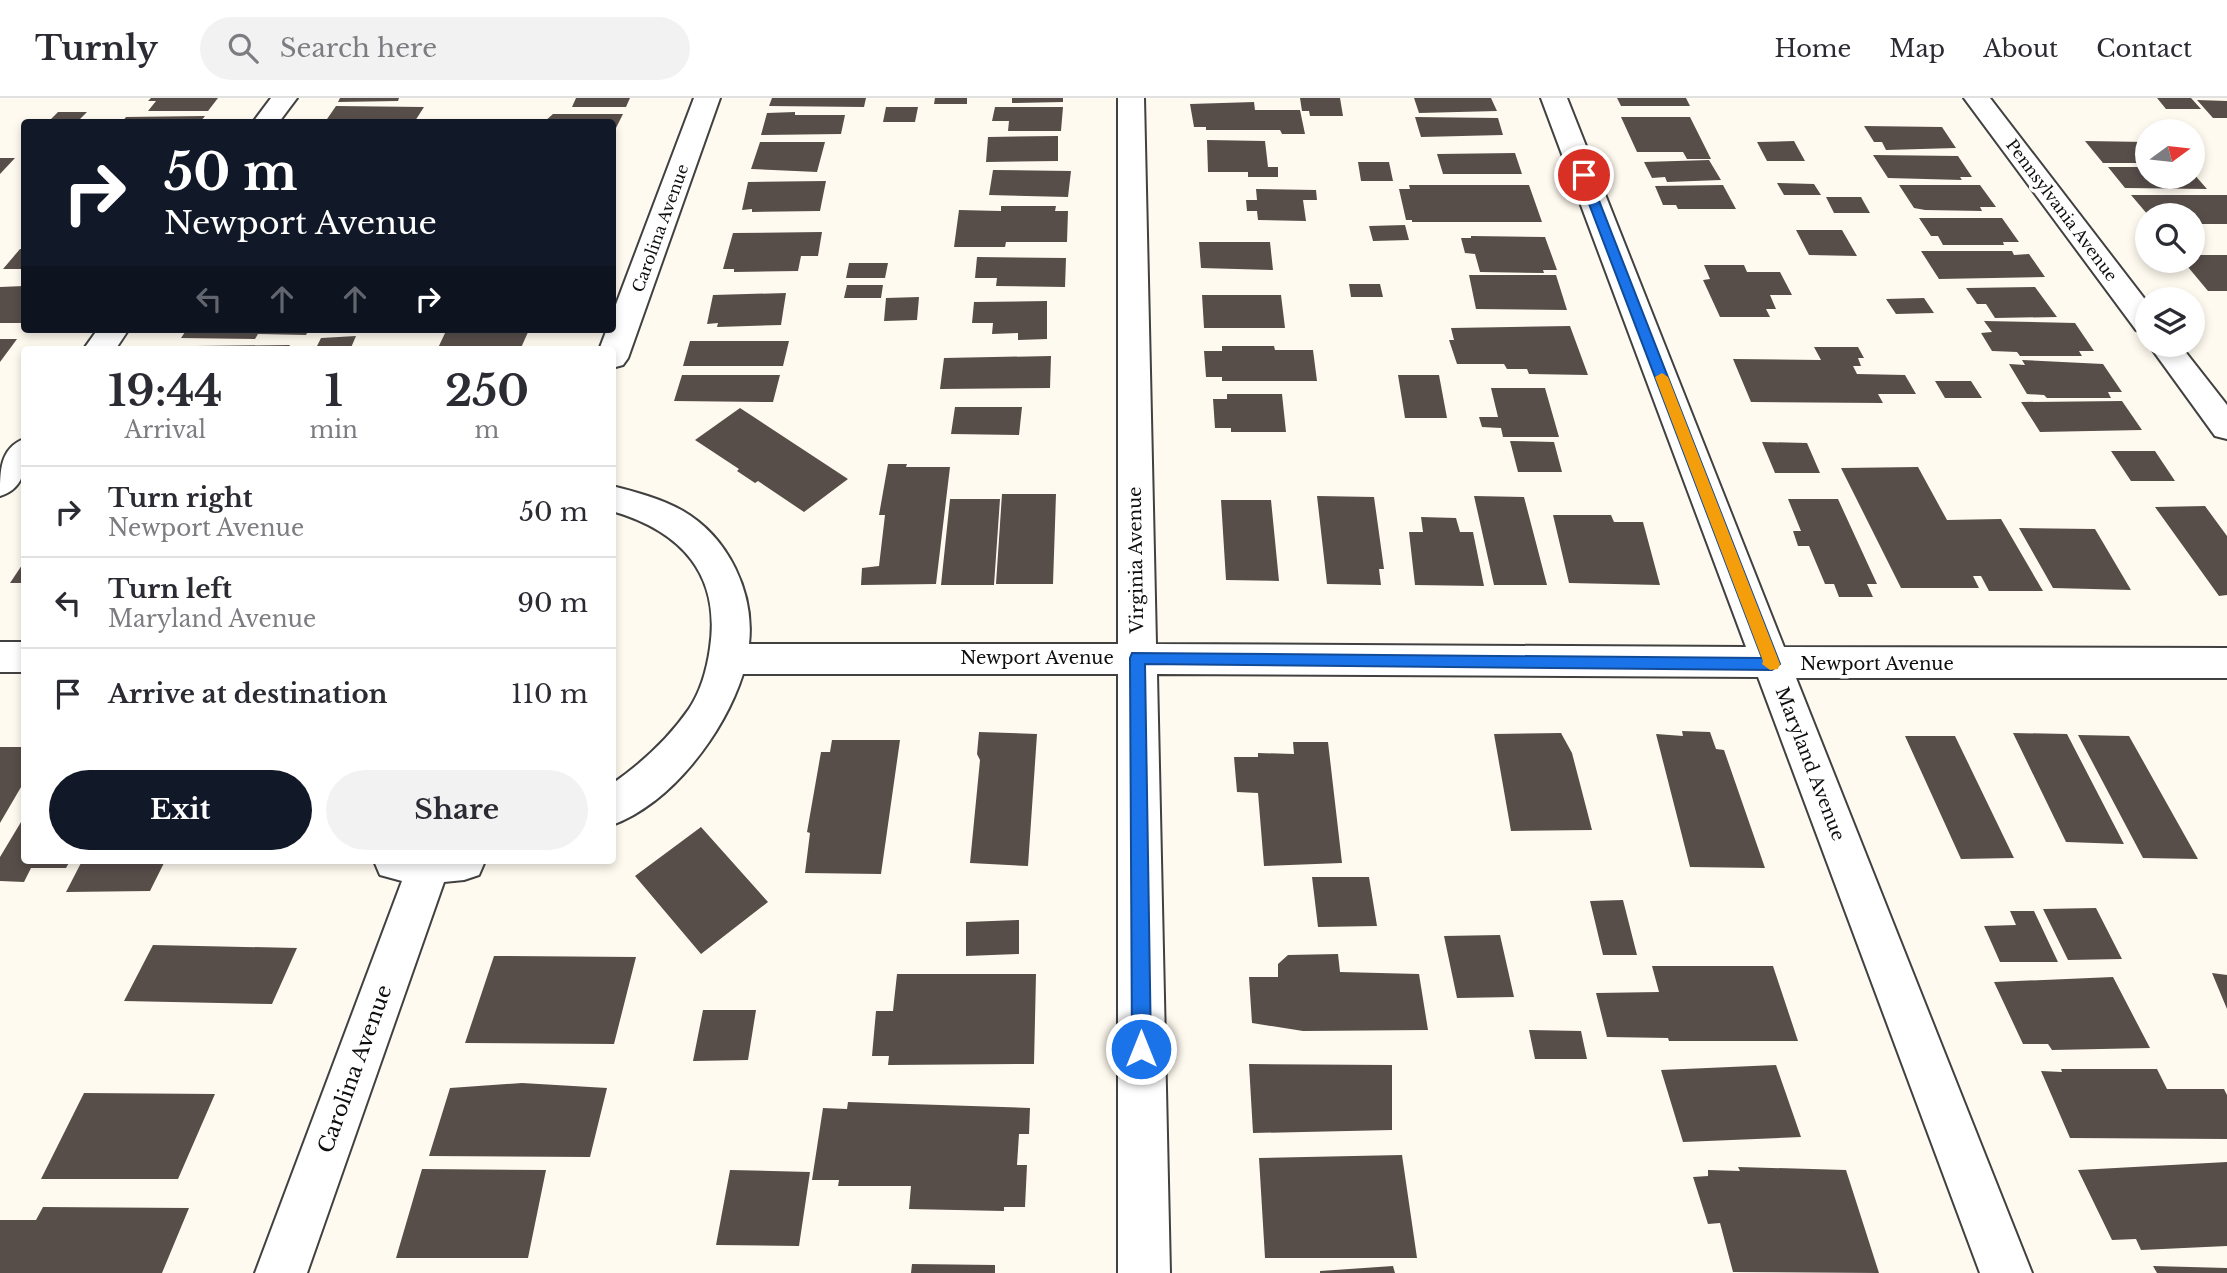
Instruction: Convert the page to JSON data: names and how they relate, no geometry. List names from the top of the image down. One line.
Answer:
{"streets":{"street":["Pennsylvania Avenue","Carolina Avenue","Virginia Avenue","Newport Avenue","Maryland Avenue"]},"crossings":[["Virginia Avenue","Newport Avenue"],["Newport Avenue","Maryland Avenue"]],"north":"right","page":{"header":"Turnly","search":"Search here","nav":["Home","Map","About","Contact"],"turn":["50 m","Newport Avenue"],"eta":["19:44","Arrival","1","min","250","m"],"list":[{"name":"Turn right","note":"Newport Avenue","value":"50 m"},{"name":"Turn left","note":"Maryland Avenue","value":"90 m"},{"name":"Arrive at destination","value":"110 m"}],"buttons":["Exit","Share"]}}
